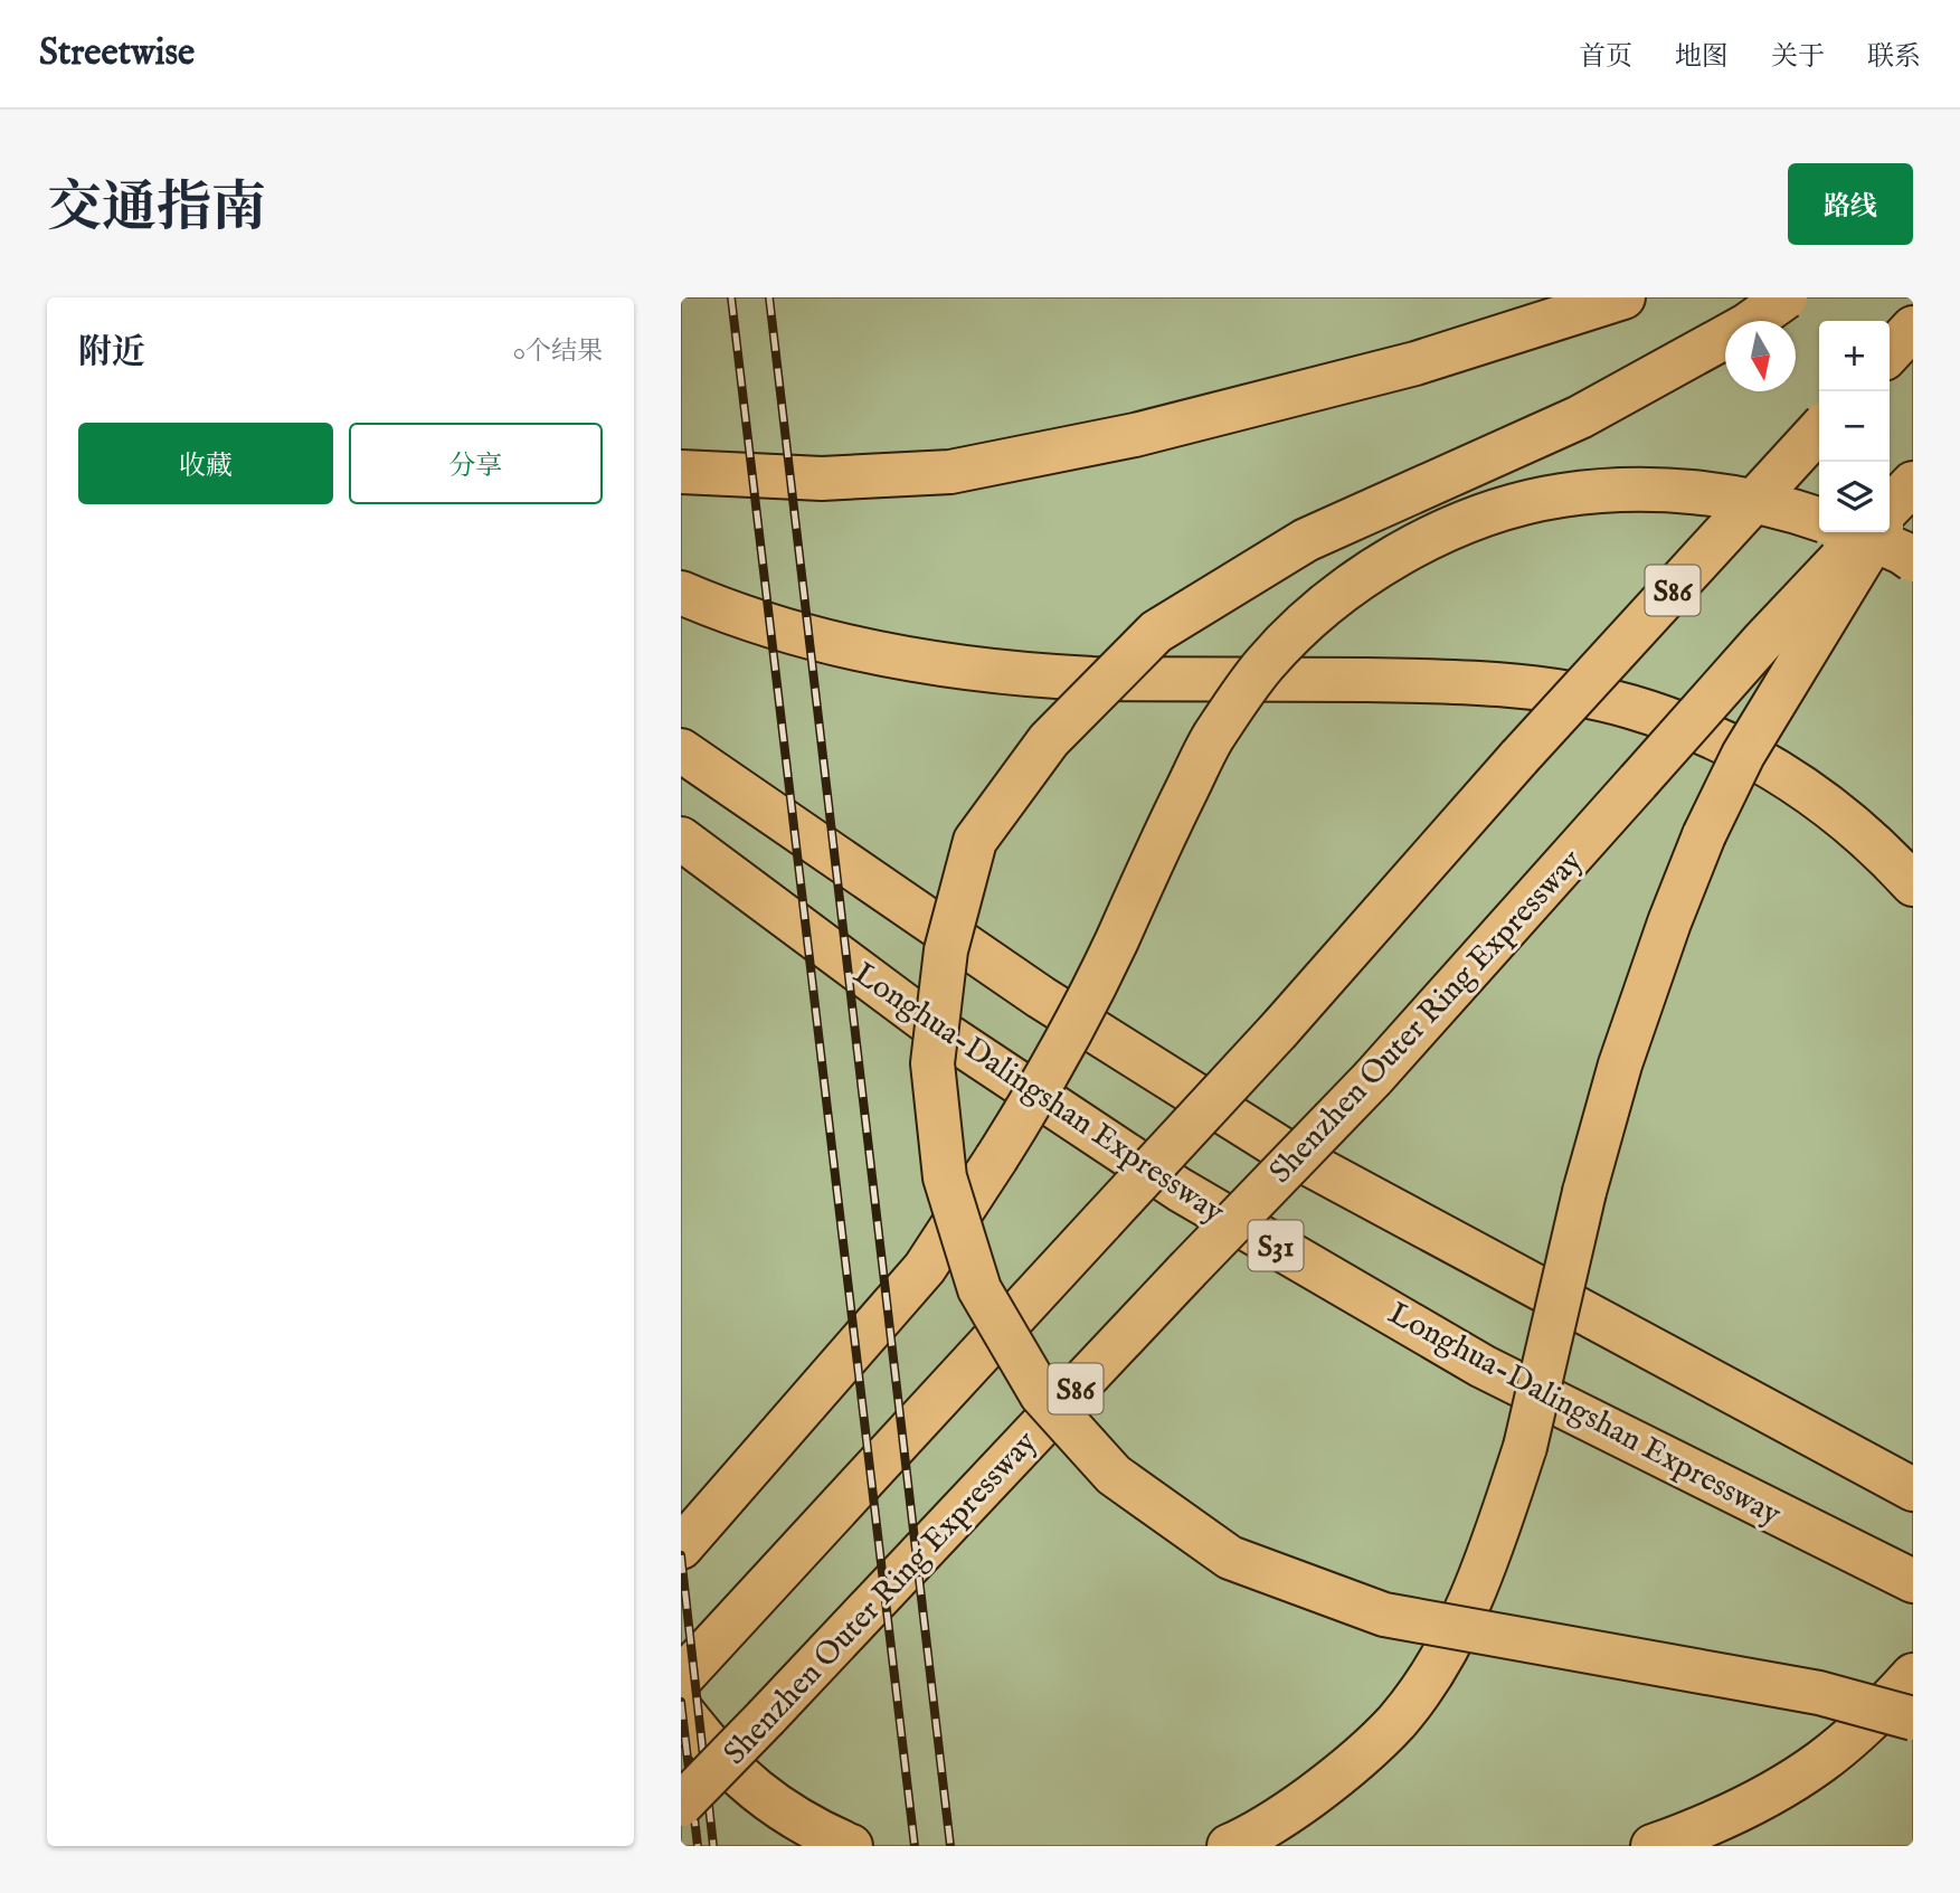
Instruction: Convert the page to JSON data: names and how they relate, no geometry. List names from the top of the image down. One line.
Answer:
{"streets":{"highway":["S86","Shenzhen Outer Ring Expressway","Longhua-Dalingshan Expressway","S31"]},"north":"bottom","page":{"header":"Streetwise","nav":["首页","地图","关于","联系"],"title":"交通指南","buttons":["路线",["收藏","分享"]],"heading":["附近","0个结果"],"map_buttons":["+","−"]}}
